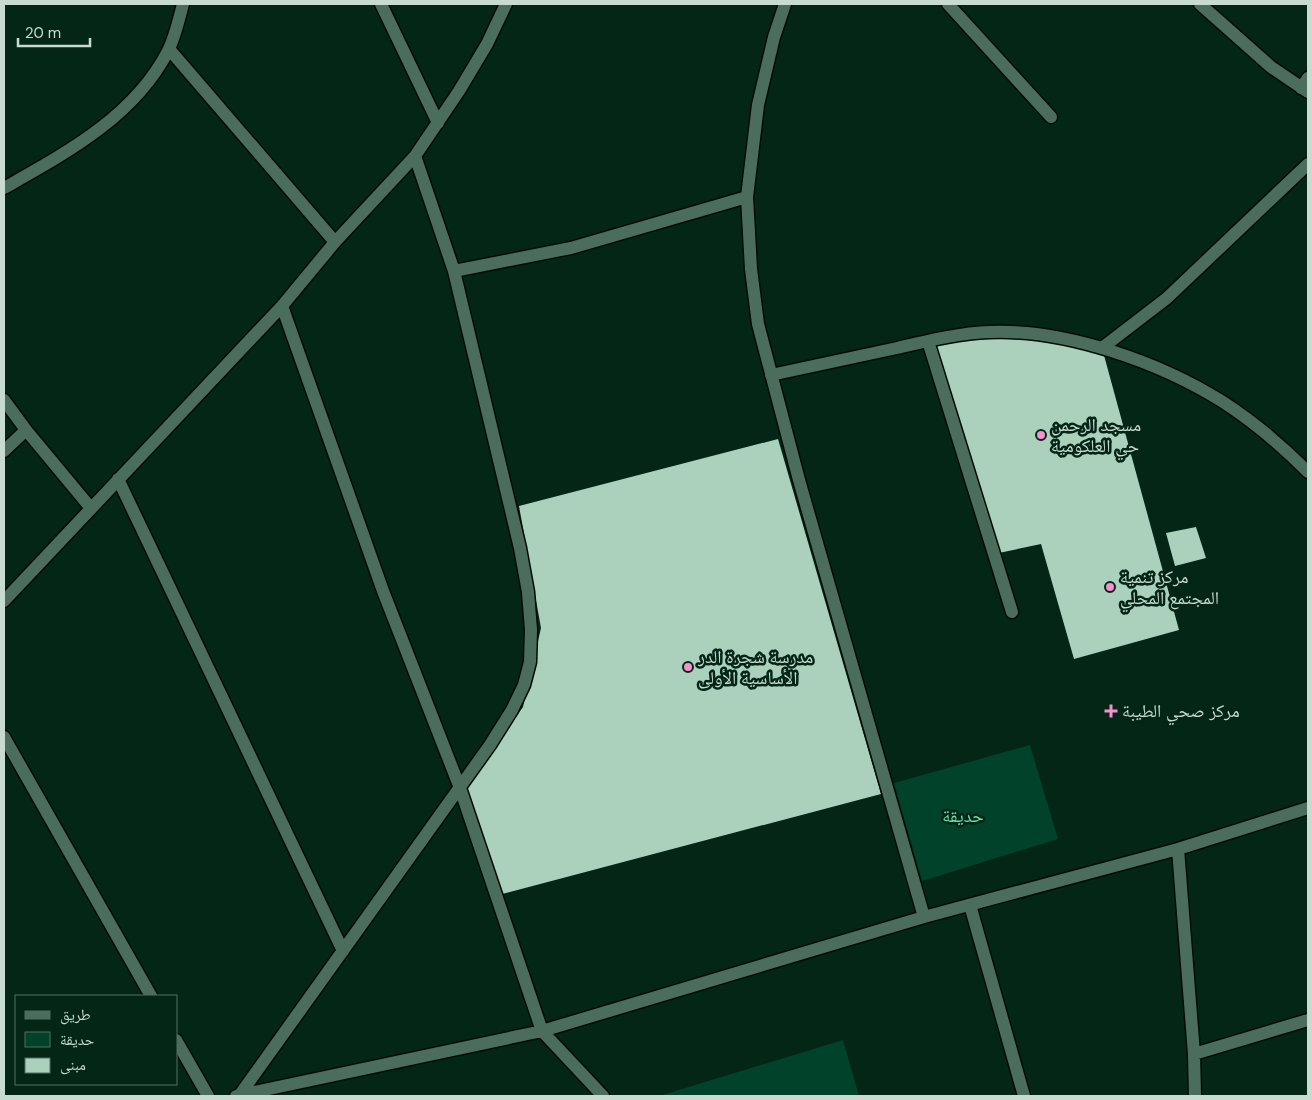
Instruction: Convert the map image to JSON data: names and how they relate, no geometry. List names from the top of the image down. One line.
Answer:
{"parks":["حديقة"],"places":{"other":["مسجد الرحمن حي العلكومية","مركز تنمية المجتمع المحلي","مدرسة شجرة الدر الأساسية الأولى"],"health":["مركز صحي الطيبة"]},"legend":["طريق","حديقة","مبنى"],"scale_bar":"20 m"}
